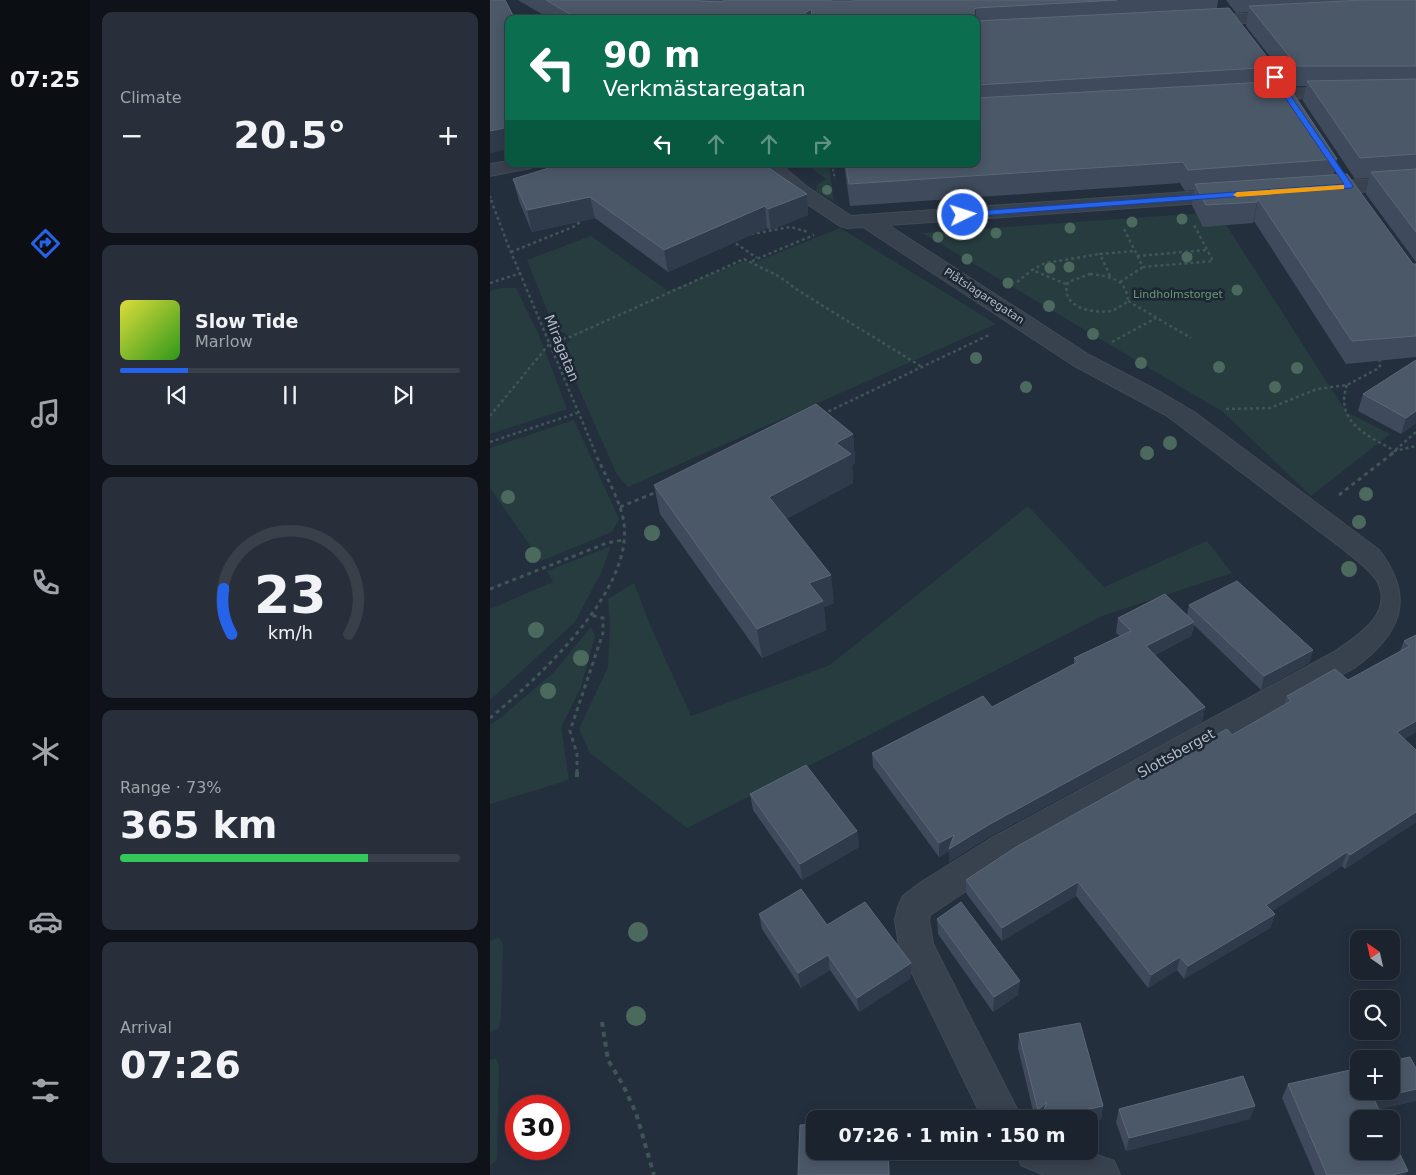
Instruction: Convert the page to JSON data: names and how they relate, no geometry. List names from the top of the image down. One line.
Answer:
{"streets":{"street":["Plåtslagaregatan","Slottsberget"],"path":["Miragatan"]},"crossings":[["Plåtslagaregatan","Slottsberget"]],"parks":["Lindholmstorget"],"north":"top left","page":{"tabs":"07:25","tile":["Climate",["Range · 73%","365 km"],["Arrival","07:26"]],"turn":["90 m","Verkmästaregatan"],"heat":["−","20.5°","+"],"song":["Slow Tide","Marlow"],"map_buttons":["+","−"],"limit":"30","trip":"07:26 · 1 min · 150 m","gauge":["23","km/h"]}}
